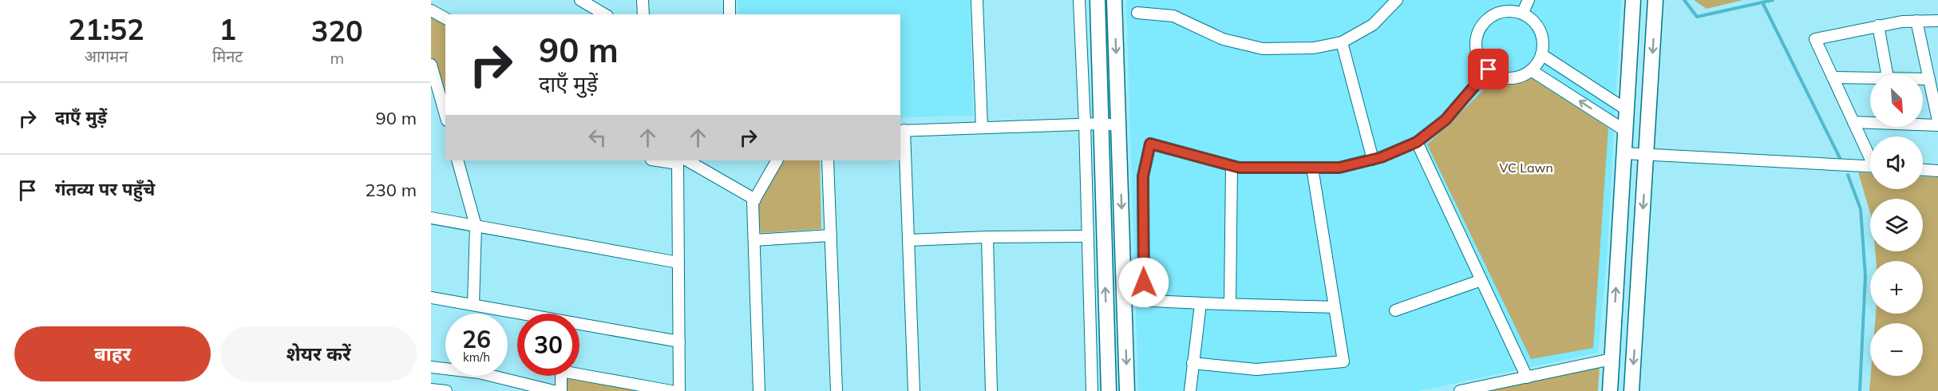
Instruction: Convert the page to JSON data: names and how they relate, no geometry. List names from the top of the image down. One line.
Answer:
{"parks":["VC Lawn"],"north":"bottom right","page":{"eta":["21:52","आगमन","1","मिनट","320","m"],"turn":["90 m","दाएँ मुड़ें"],"map_buttons":["+","−"],"list":[{"name":"दाएँ मुड़ें","value":"90 m"},{"name":"गंतव्य पर पहुँचे","value":"230 m"}],"speed":"26 km/h","limit":"30","buttons":["बाहर","शेयर करें"]}}
